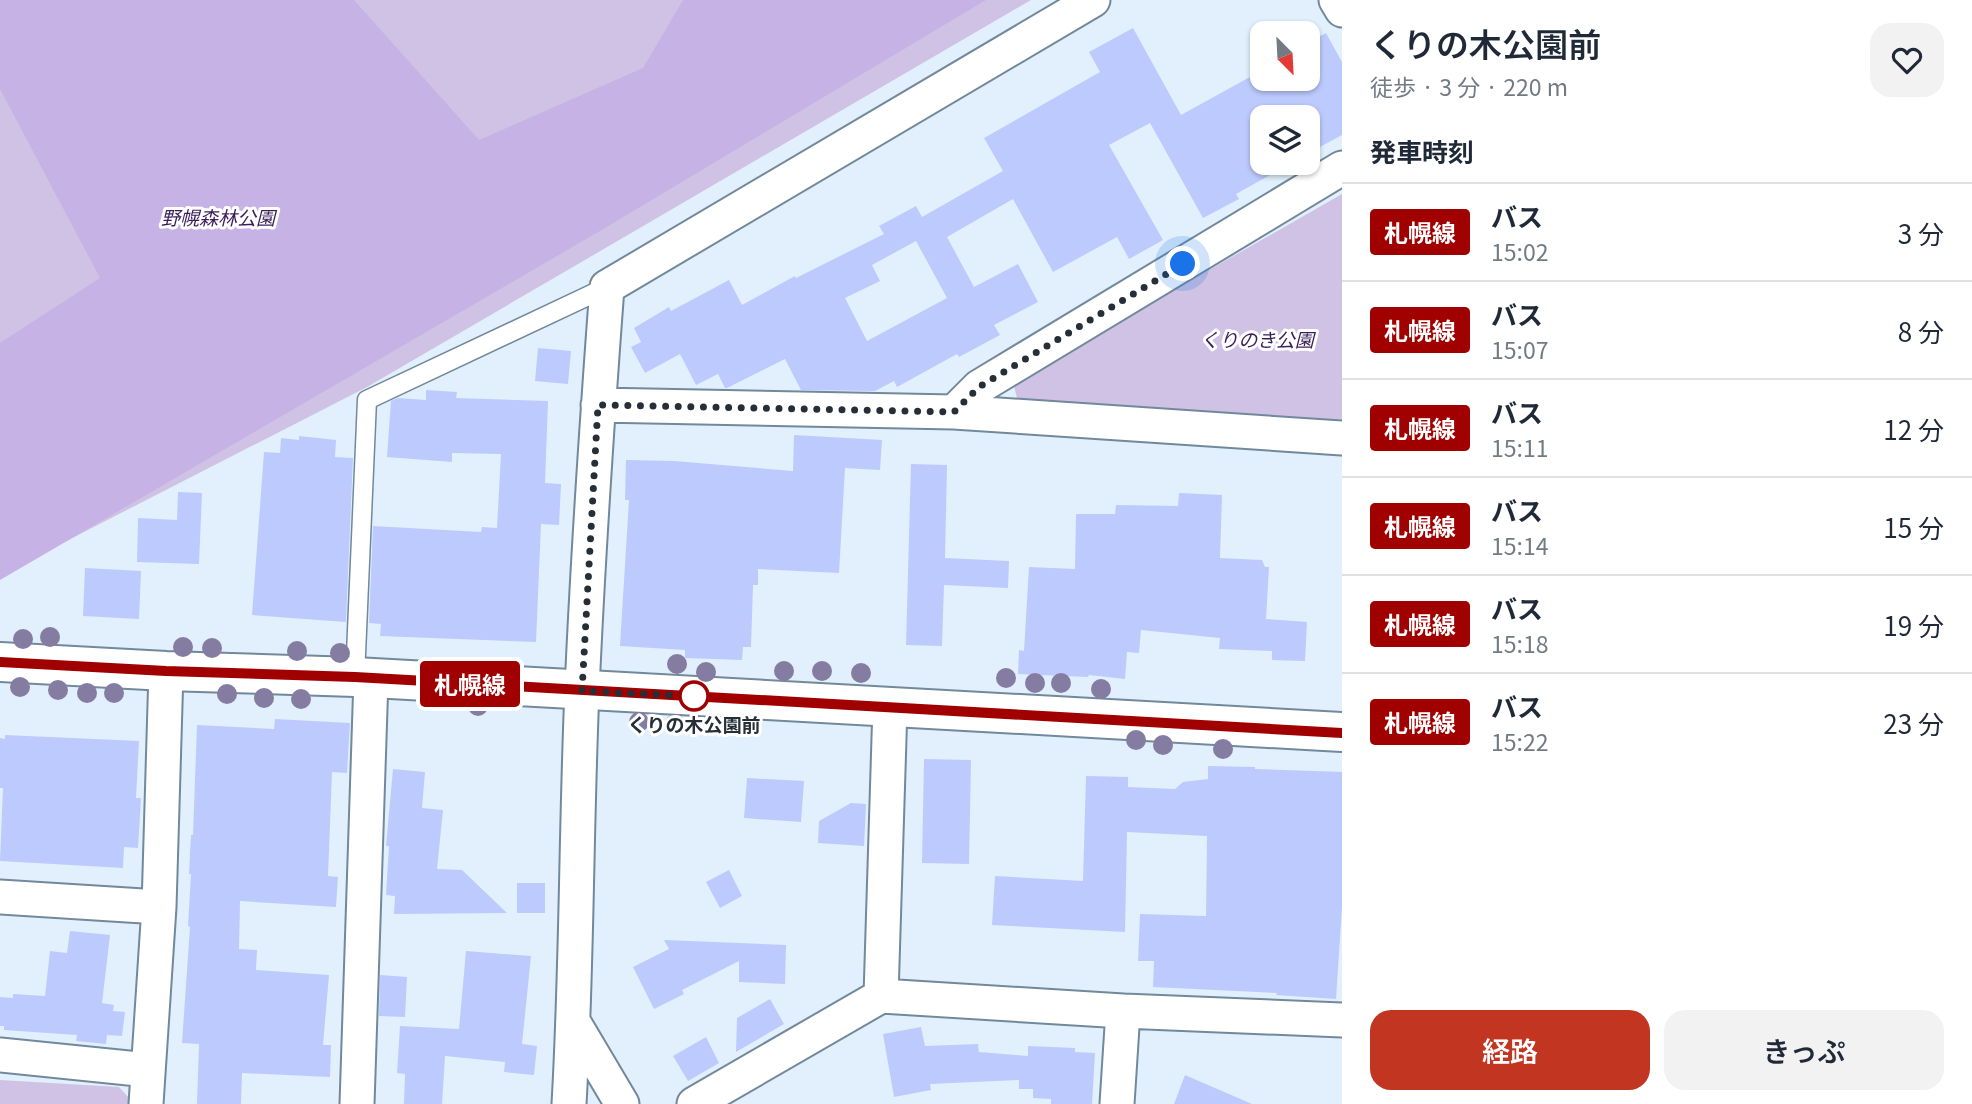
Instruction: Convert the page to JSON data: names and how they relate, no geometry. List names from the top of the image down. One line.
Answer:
{"parks":["野幌森林公園","くりのき公園"],"places":["くりの木公園前"],"lines":["bus line 札幌線"],"north":"bottom right","page":{"on_map":"札幌線","heading":[["くりの木公園前","徒歩 · 3 分 · 220 m"],"発車時刻"],"list":[{"mark":"札幌線","name":"バス","note":"15:02","value":"3 分"},{"mark":"札幌線","name":"バス","note":"15:07","value":"8 分"},{"mark":"札幌線","name":"バス","note":"15:11","value":"12 分"},{"mark":"札幌線","name":"バス","note":"15:14","value":"15 分"},{"mark":"札幌線","name":"バス","note":"15:18","value":"19 分"},{"mark":"札幌線","name":"バス","note":"15:22","value":"23 分"}],"buttons":["経路","きっぷ"]}}
